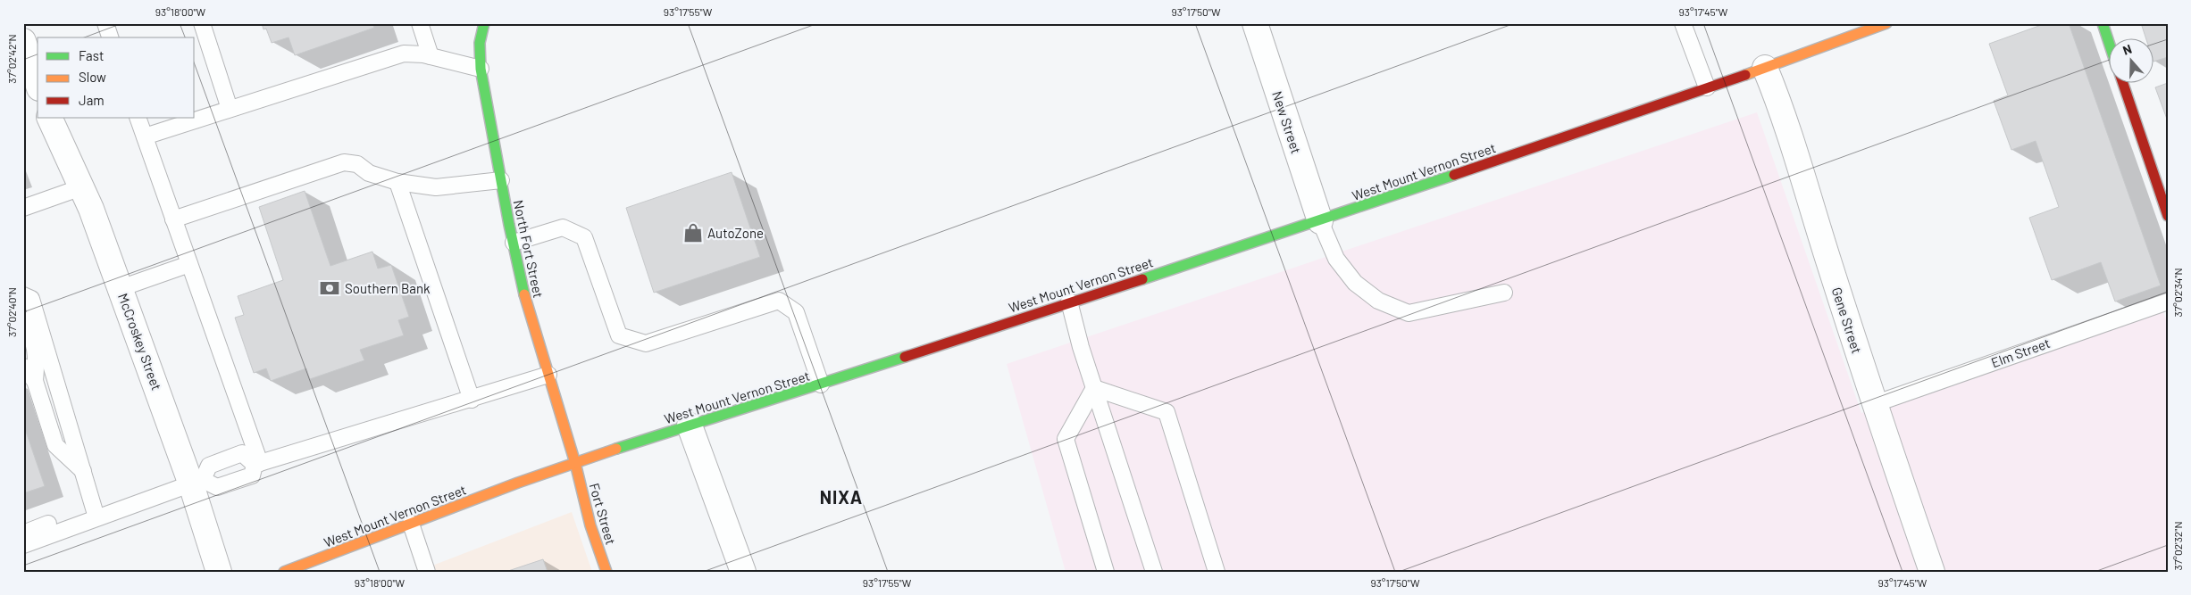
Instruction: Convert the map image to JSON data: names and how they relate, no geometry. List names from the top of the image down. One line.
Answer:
{"streets":{"main road":["West Mount Vernon Street","North Fort Street","Fort Street"],"street":["New Street","Gene Street","McCroskey Street"],"lane":["Elm Street"]},"crossings":[["New Street","West Mount Vernon Street"],["West Mount Vernon Street","North Fort Street"],["West Mount Vernon Street","Gene Street"],["West Mount Vernon Street","Fort Street"],["North Fort Street","Fort Street"],["Gene Street","Elm Street"]],"districts":["NIXA"],"places":{"shop":["AutoZone"],"bank":["Southern Bank"]},"legend":["Fast","Slow","Jam"],"north":"top","coordinates":["93°18'00\"W","93°17'55\"W","93°17'50\"W","93°17'45\"W","37°02'42\"N","37°02'34\"N","37°02'40\"N","37°02'32\"N"]}
